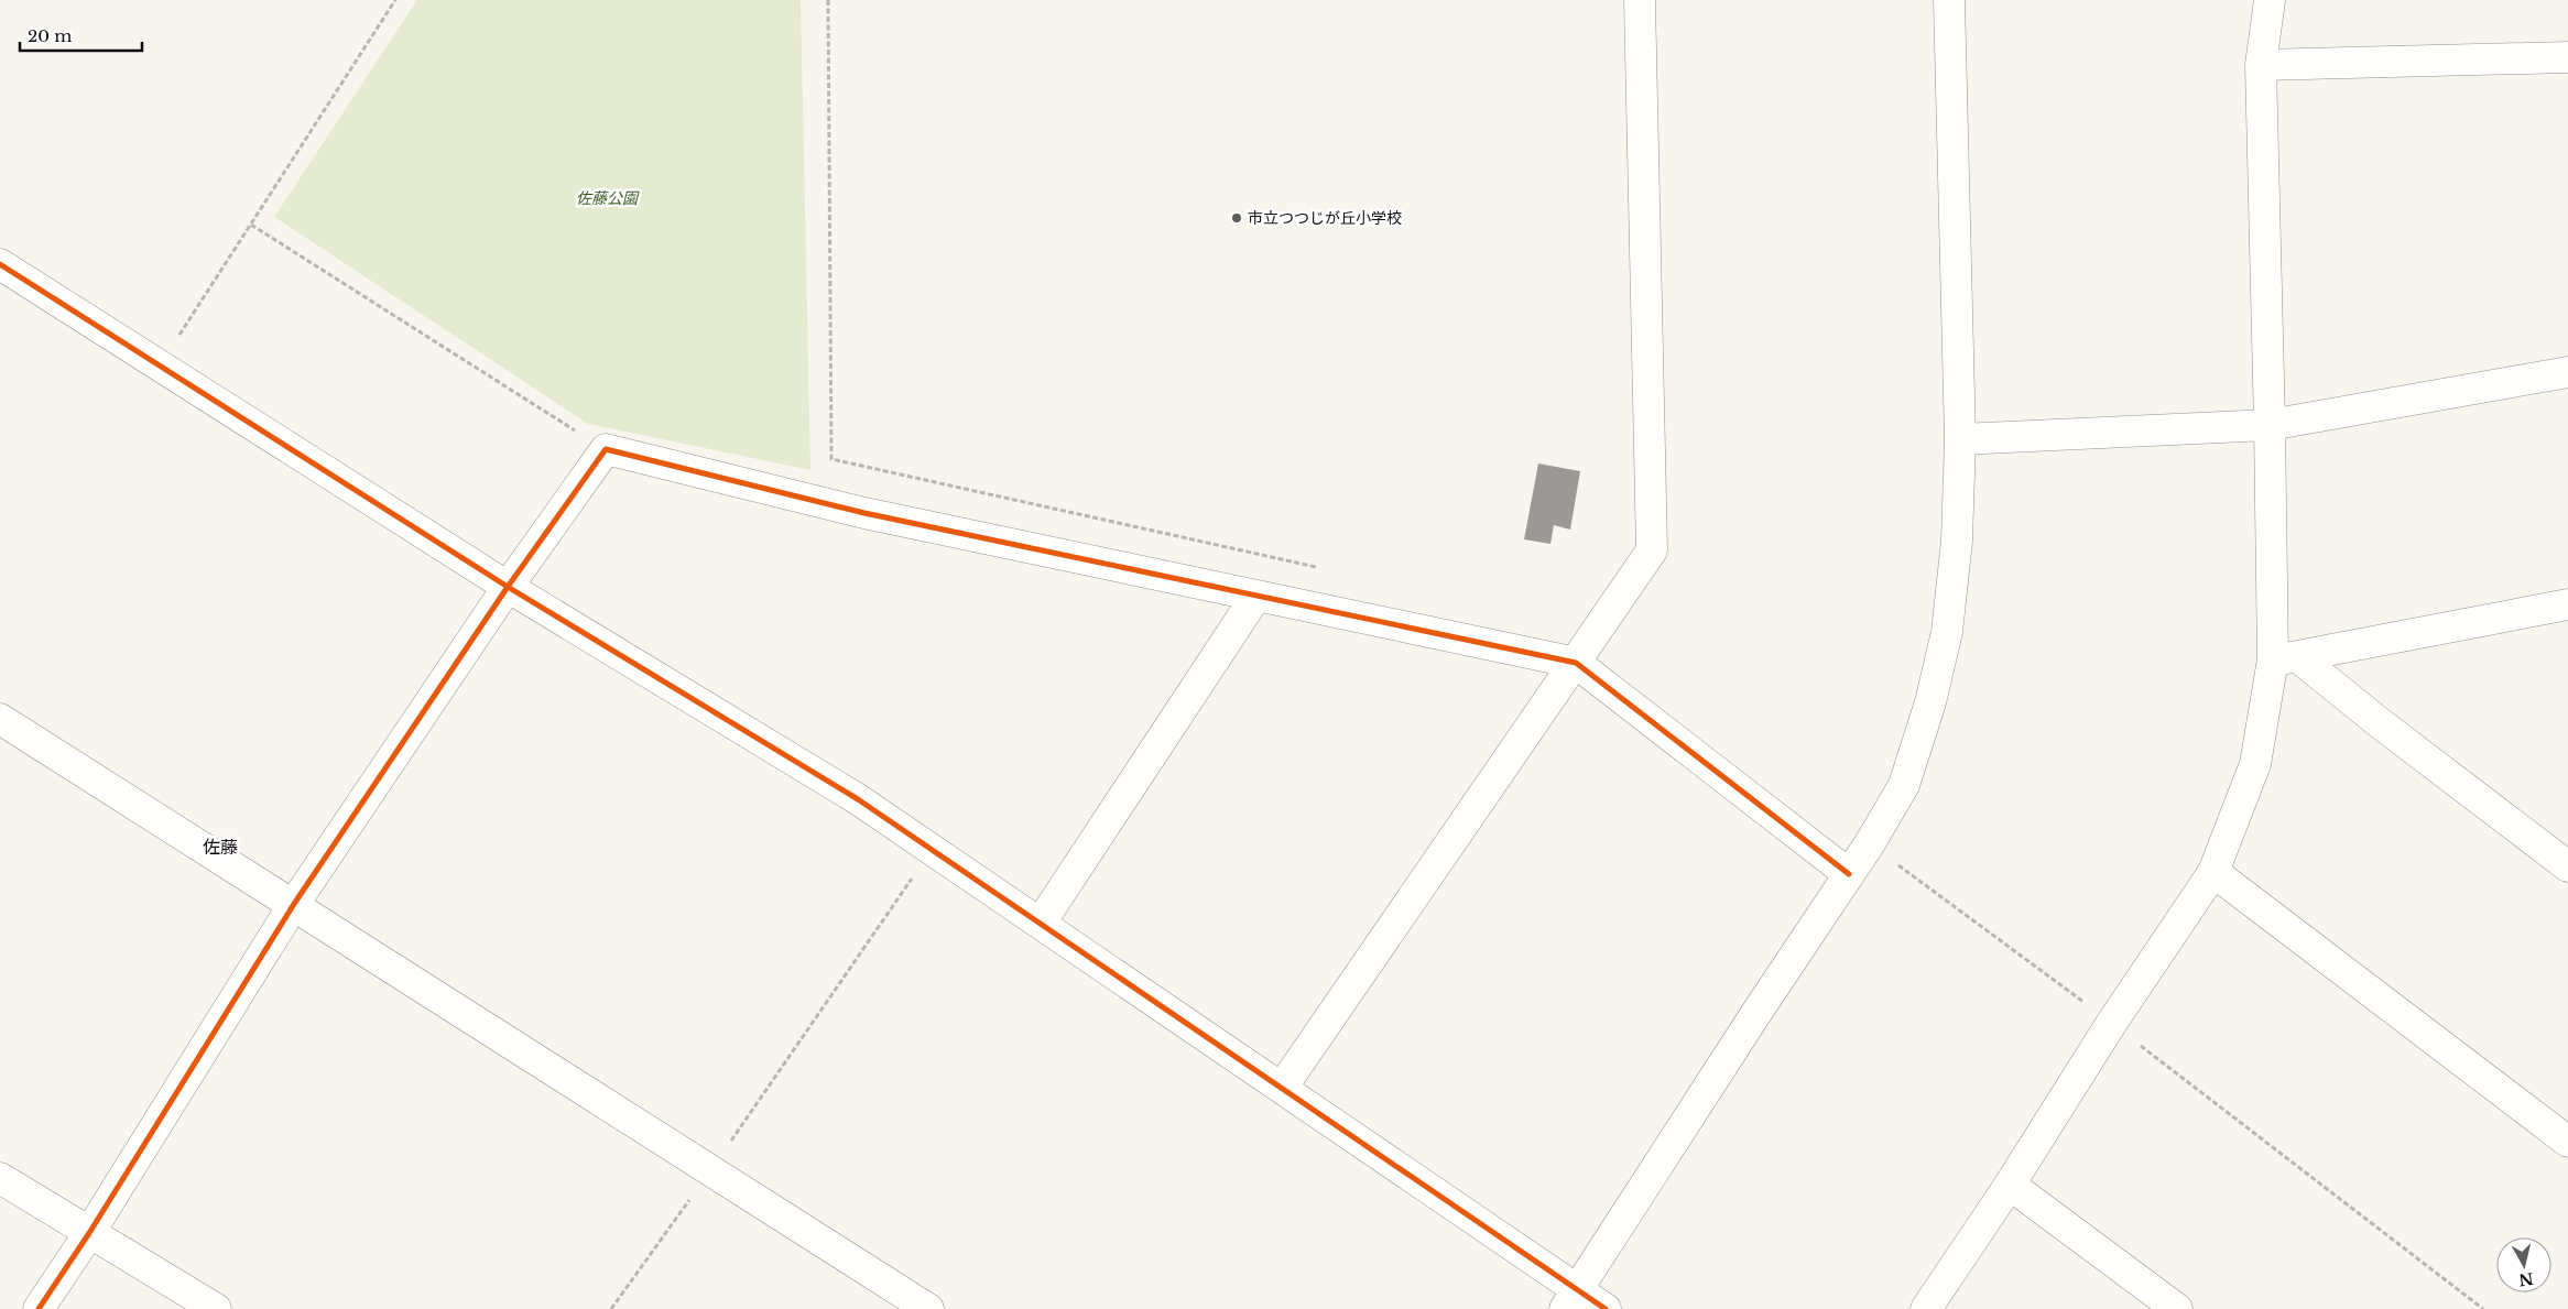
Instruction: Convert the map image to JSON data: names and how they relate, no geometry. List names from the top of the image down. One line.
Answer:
{"districts":["佐藤"],"parks":["佐藤公園"],"places":["市立つつじが丘小学校"],"scale_bar":"20 m","north":"bottom"}
